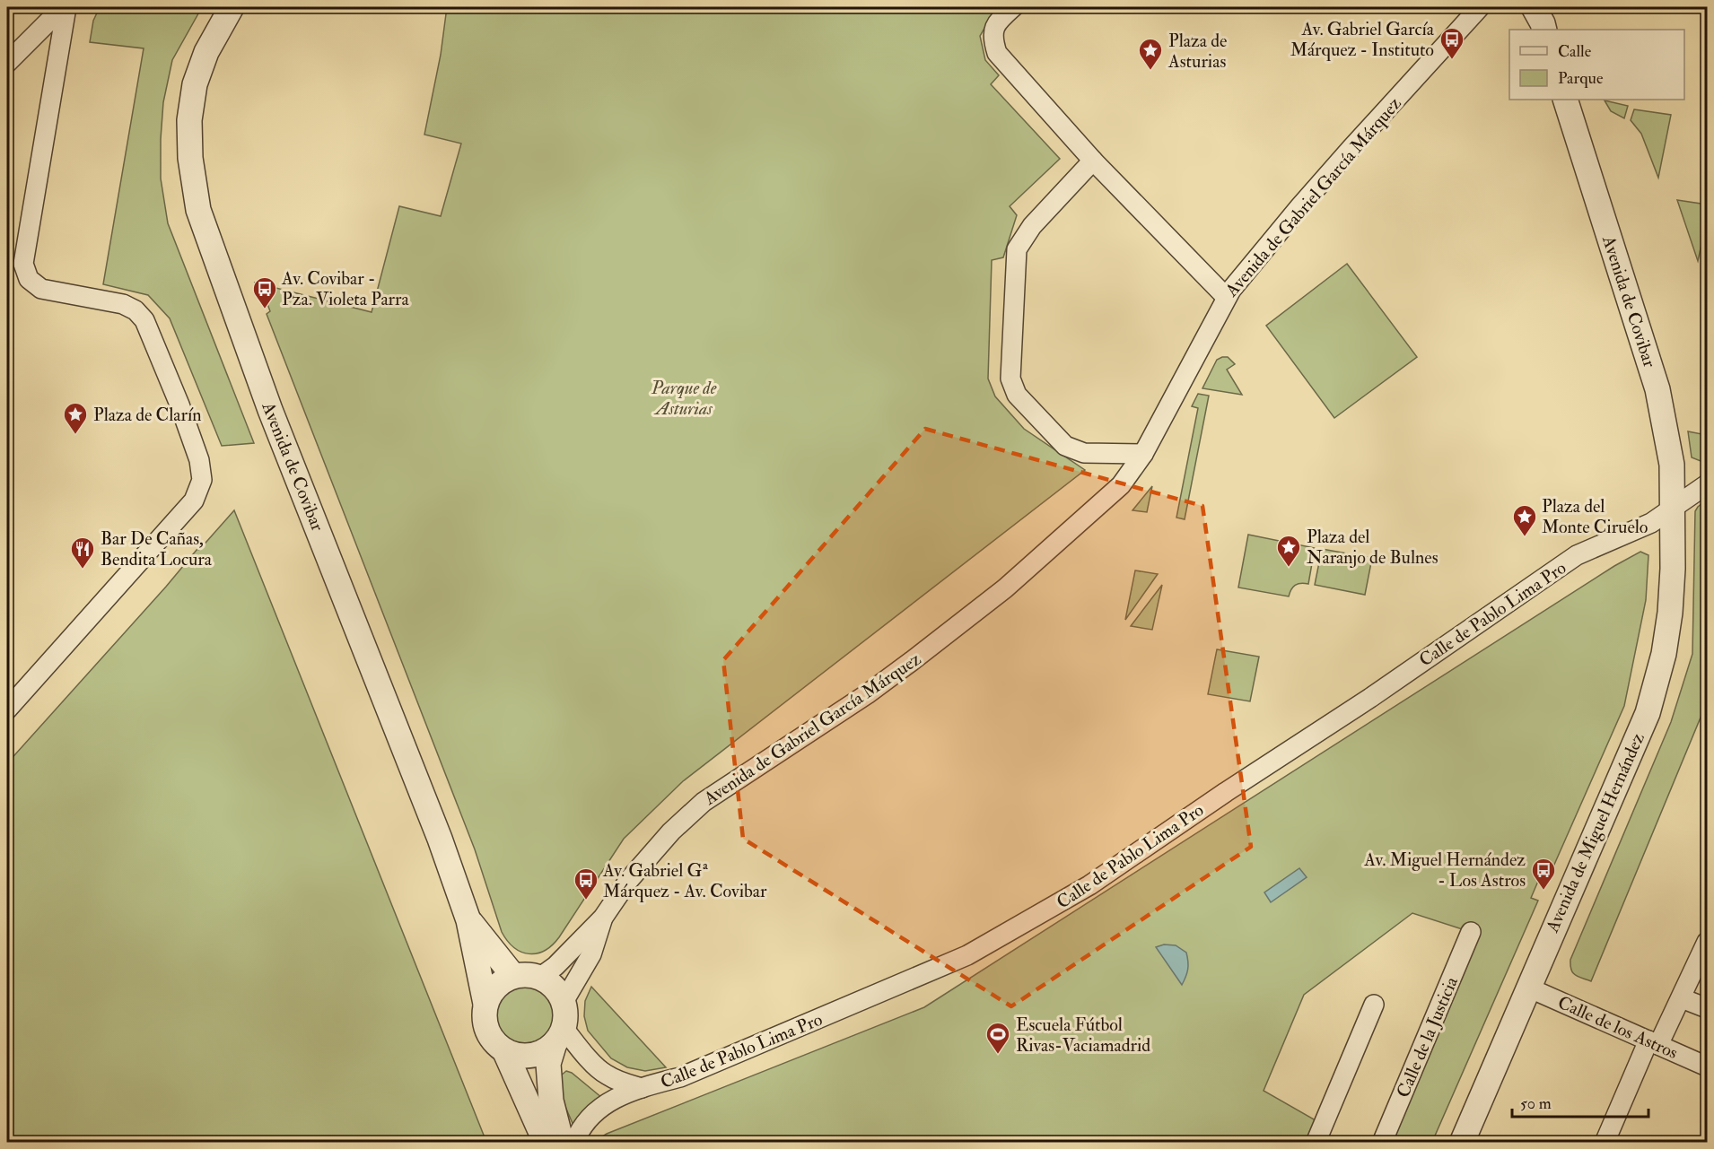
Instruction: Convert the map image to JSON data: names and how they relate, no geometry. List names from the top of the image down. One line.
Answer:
{"streets":{"street":["Avenida de Gabriel García Márquez","Avenida de Covibar","Calle de Pablo Lima Pro","Avenida de Miguel Hernández","Calle de los Astros","Calle de la Justicia"]},"crossings":[["Avenida de Gabriel García Márquez","Avenida de Covibar"],["Avenida de Gabriel García Márquez","Calle de Pablo Lima Pro"],["Avenida de Covibar","Calle de Pablo Lima Pro"],["Avenida de Covibar","Avenida de Miguel Hernández"],["Calle de Pablo Lima Pro","Avenida de Miguel Hernández"],["Avenida de Miguel Hernández","Calle de los Astros"]],"parks":["Parque de Asturias"],"places":{"bus stop":["Av. Gabriel García Márquez - Instituto","Av. Covibar - Pza. Violeta Parra","Av. Miguel Hernández - Los Astros","Av. Gabriel Gª Márquez - Av. Covibar"],"place":["Plaza de Asturias","Plaza de Clarín","Plaza del Monte Ciruelo","Plaza del Naranjo de Bulnes"],"restaurant":["Bar De Cañas, Bendita Locura"],"sports":["Escuela Fútbol Rivas-Vaciamadrid"]},"legend":["Calle","Parque"],"scale_bar":"50 m"}
